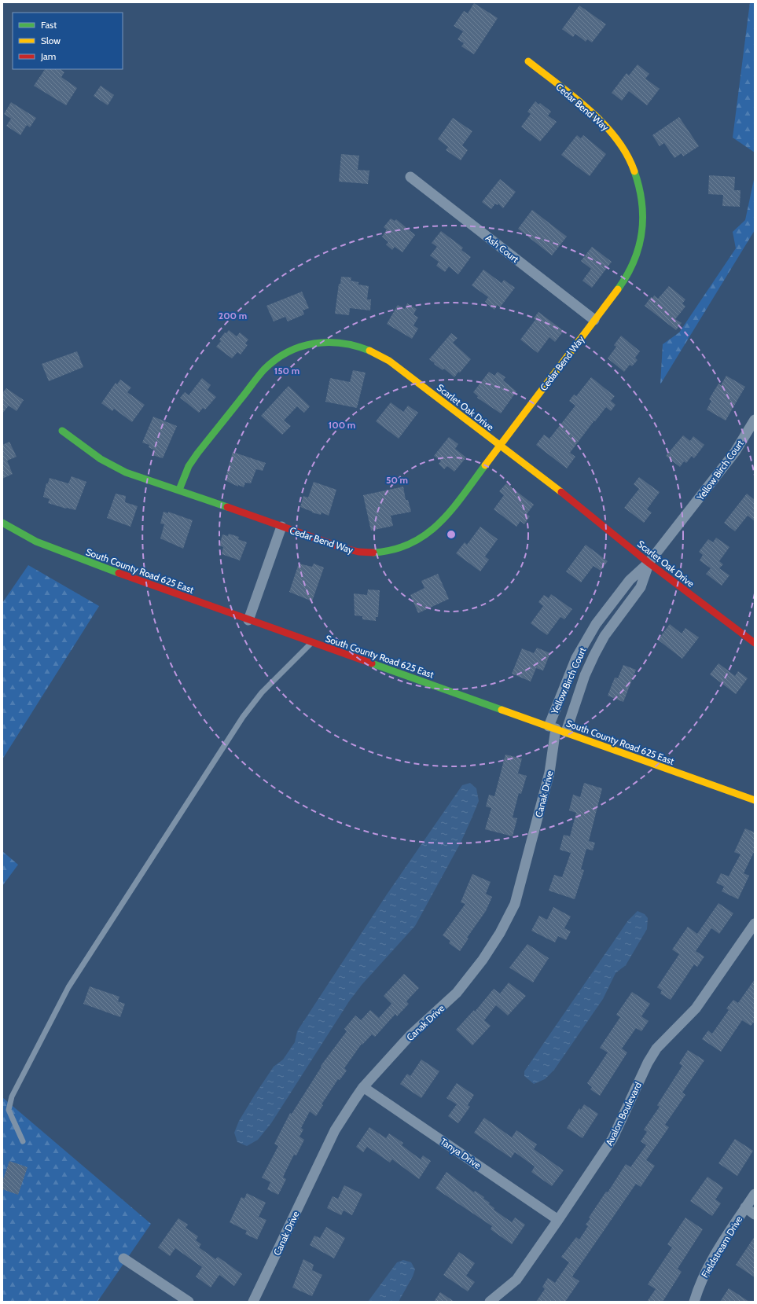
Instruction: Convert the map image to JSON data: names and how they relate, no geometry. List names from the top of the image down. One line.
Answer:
{"streets":{"street":["Cedar Bend Way","Ash Court","Scarlet Oak Drive","Yellow Birch Court","South County Road 625 East","Canak Drive","Avalon Boulevard","Tanya Drive","Fieldstream Drive"]},"crossings":[["Cedar Bend Way","Ash Court"],["Cedar Bend Way","Scarlet Oak Drive"],["Cedar Bend Way","South County Road 625 East"],["Scarlet Oak Drive","Yellow Birch Court"],["Yellow Birch Court","South County Road 625 East"],["Yellow Birch Court","Canak Drive"],["South County Road 625 East","Canak Drive"],["Canak Drive","Tanya Drive"],["Avalon Boulevard","Tanya Drive"]],"legend":["Fast","Slow","Jam"],"rings":["200 m","150 m","100 m","50 m"]}
